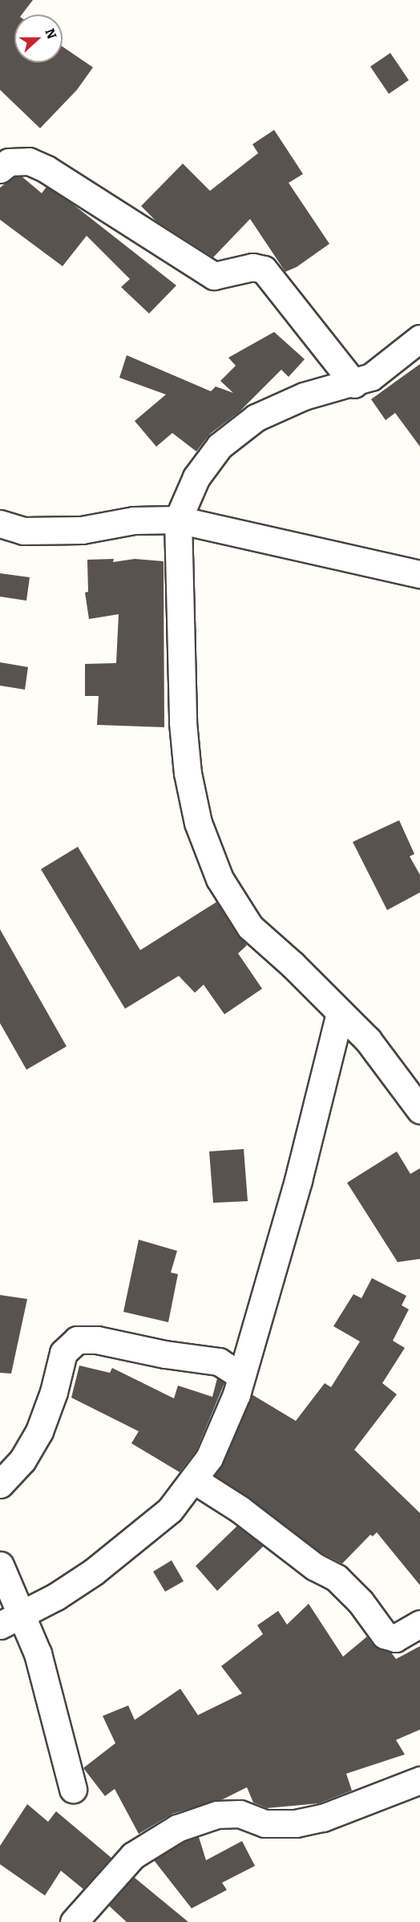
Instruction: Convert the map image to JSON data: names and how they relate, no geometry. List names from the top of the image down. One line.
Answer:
{"north":"right"}
